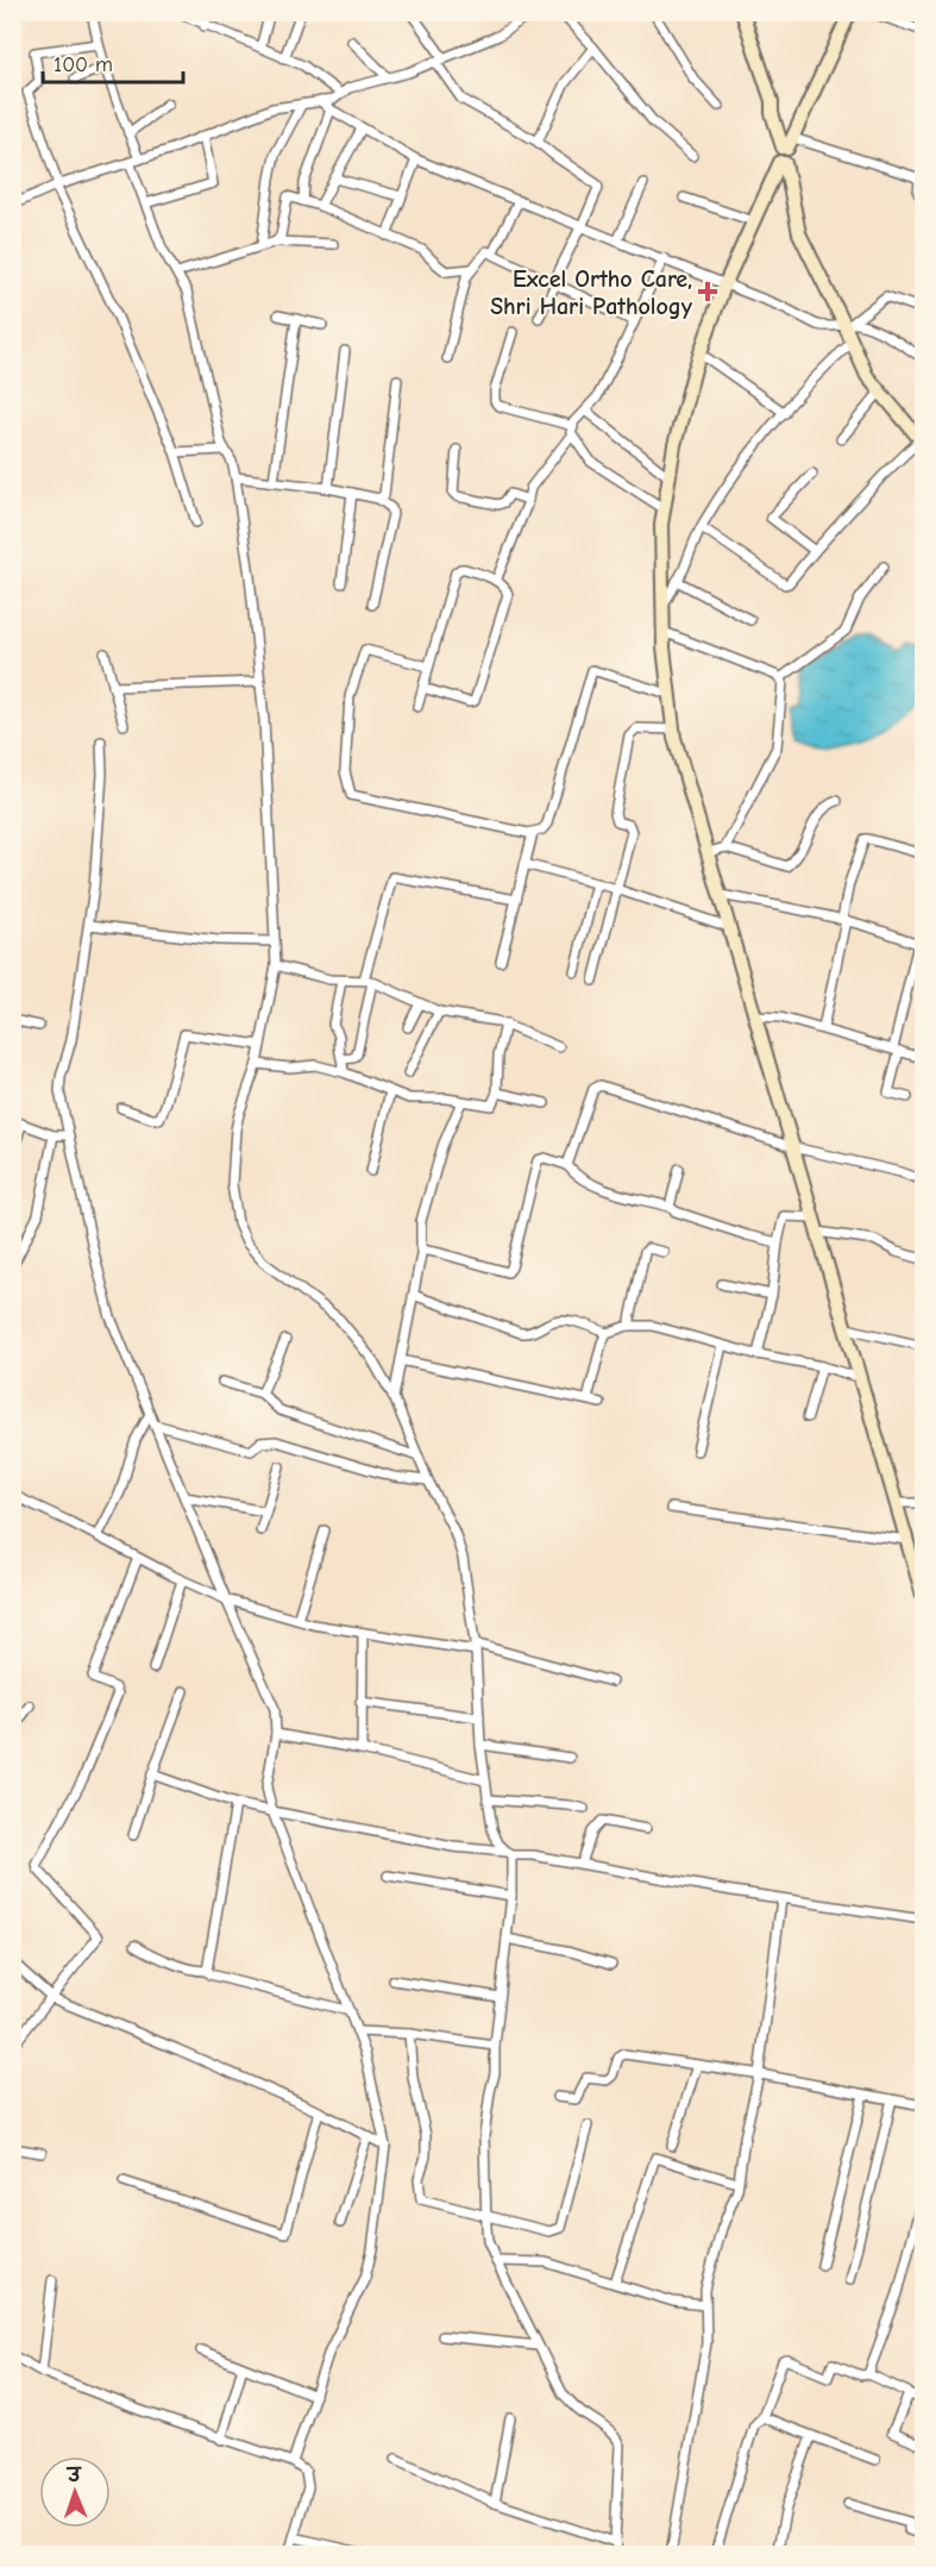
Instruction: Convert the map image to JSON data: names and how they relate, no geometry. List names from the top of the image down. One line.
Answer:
{"places":{"health":["Excel Ortho Care, Shri Hari Pathology"]},"scale_bar":"100 m","north":"top"}
